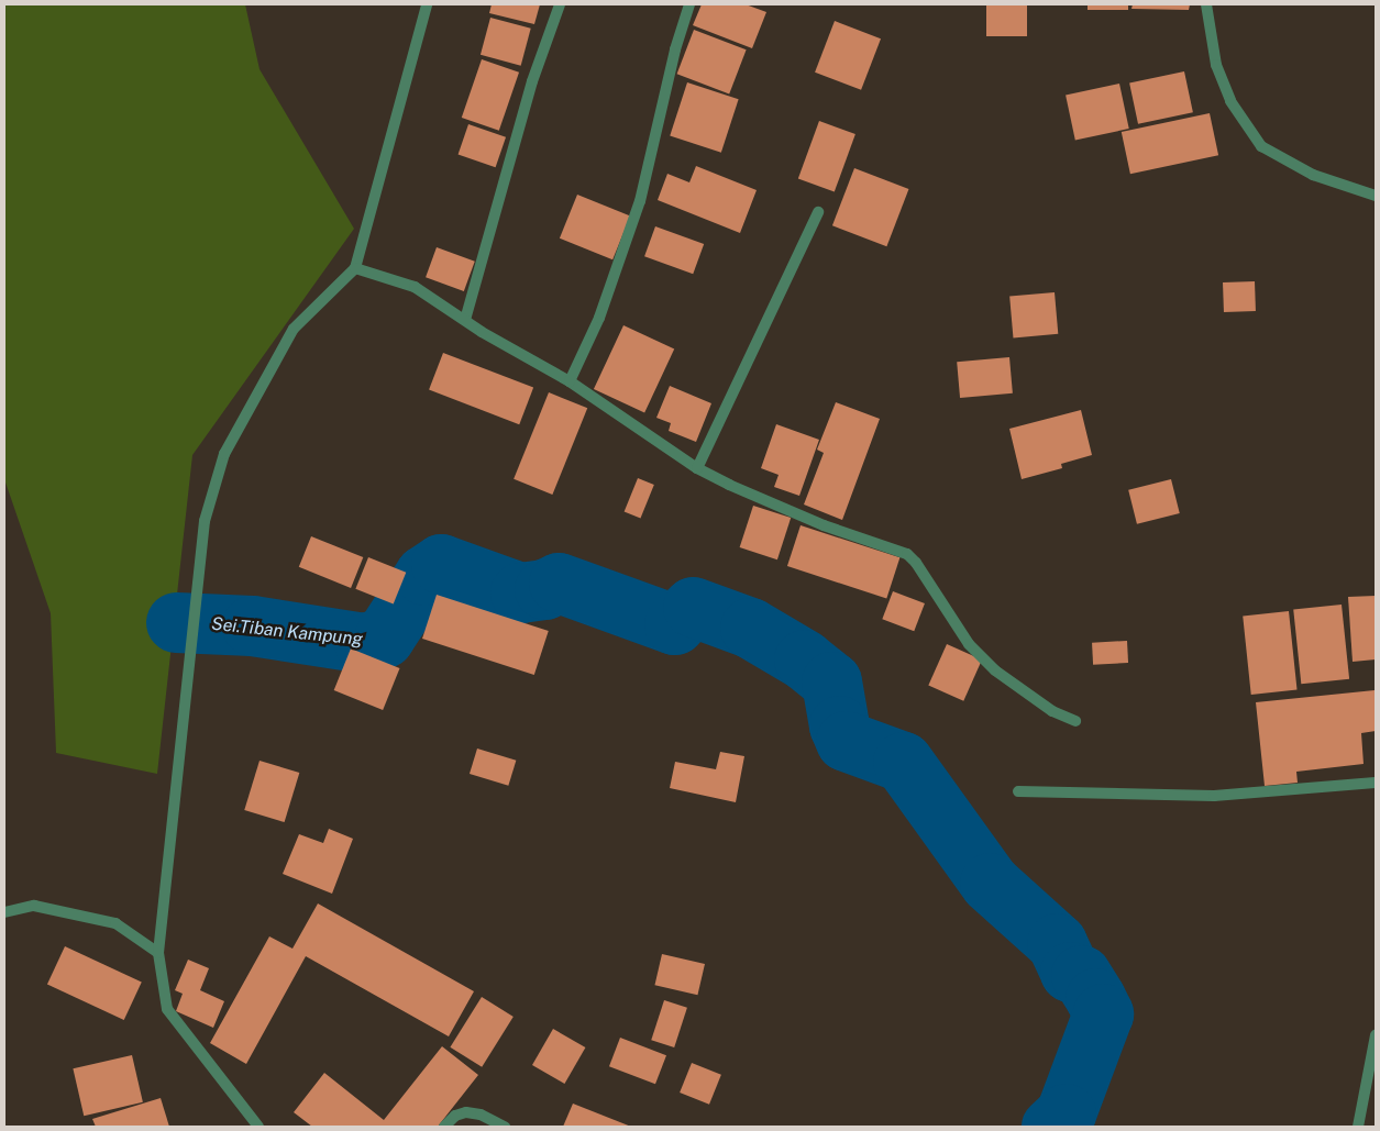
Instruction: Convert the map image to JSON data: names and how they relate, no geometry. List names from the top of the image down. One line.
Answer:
{"water":["Sei.Tiban Kampung"]}
